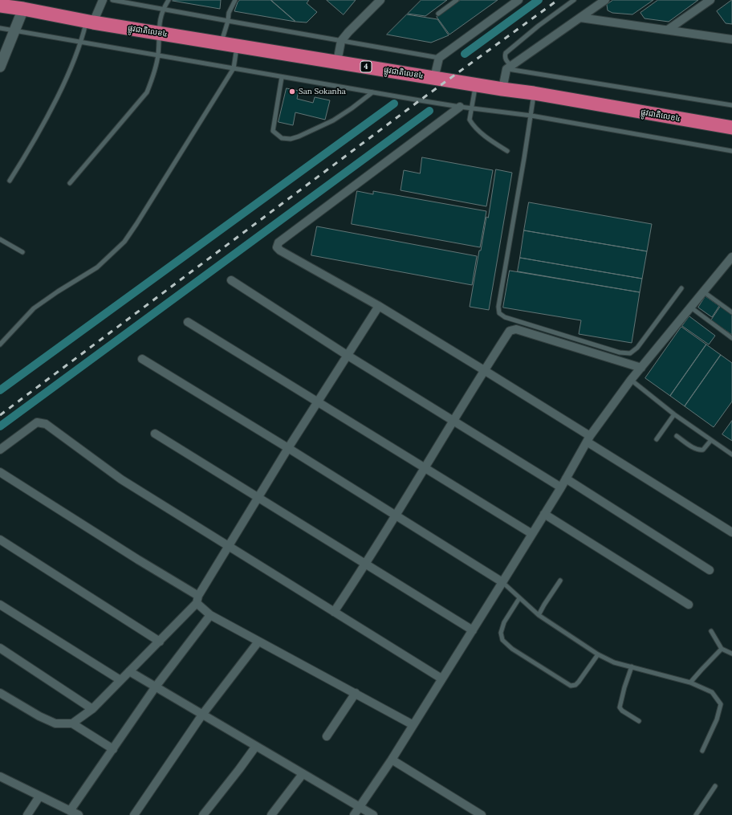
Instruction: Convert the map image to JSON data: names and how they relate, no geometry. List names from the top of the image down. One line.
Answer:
{"streets":{"highway":["ផ្លូវជាតិលេខ៤","4"]},"places":["San Sokanha"]}
